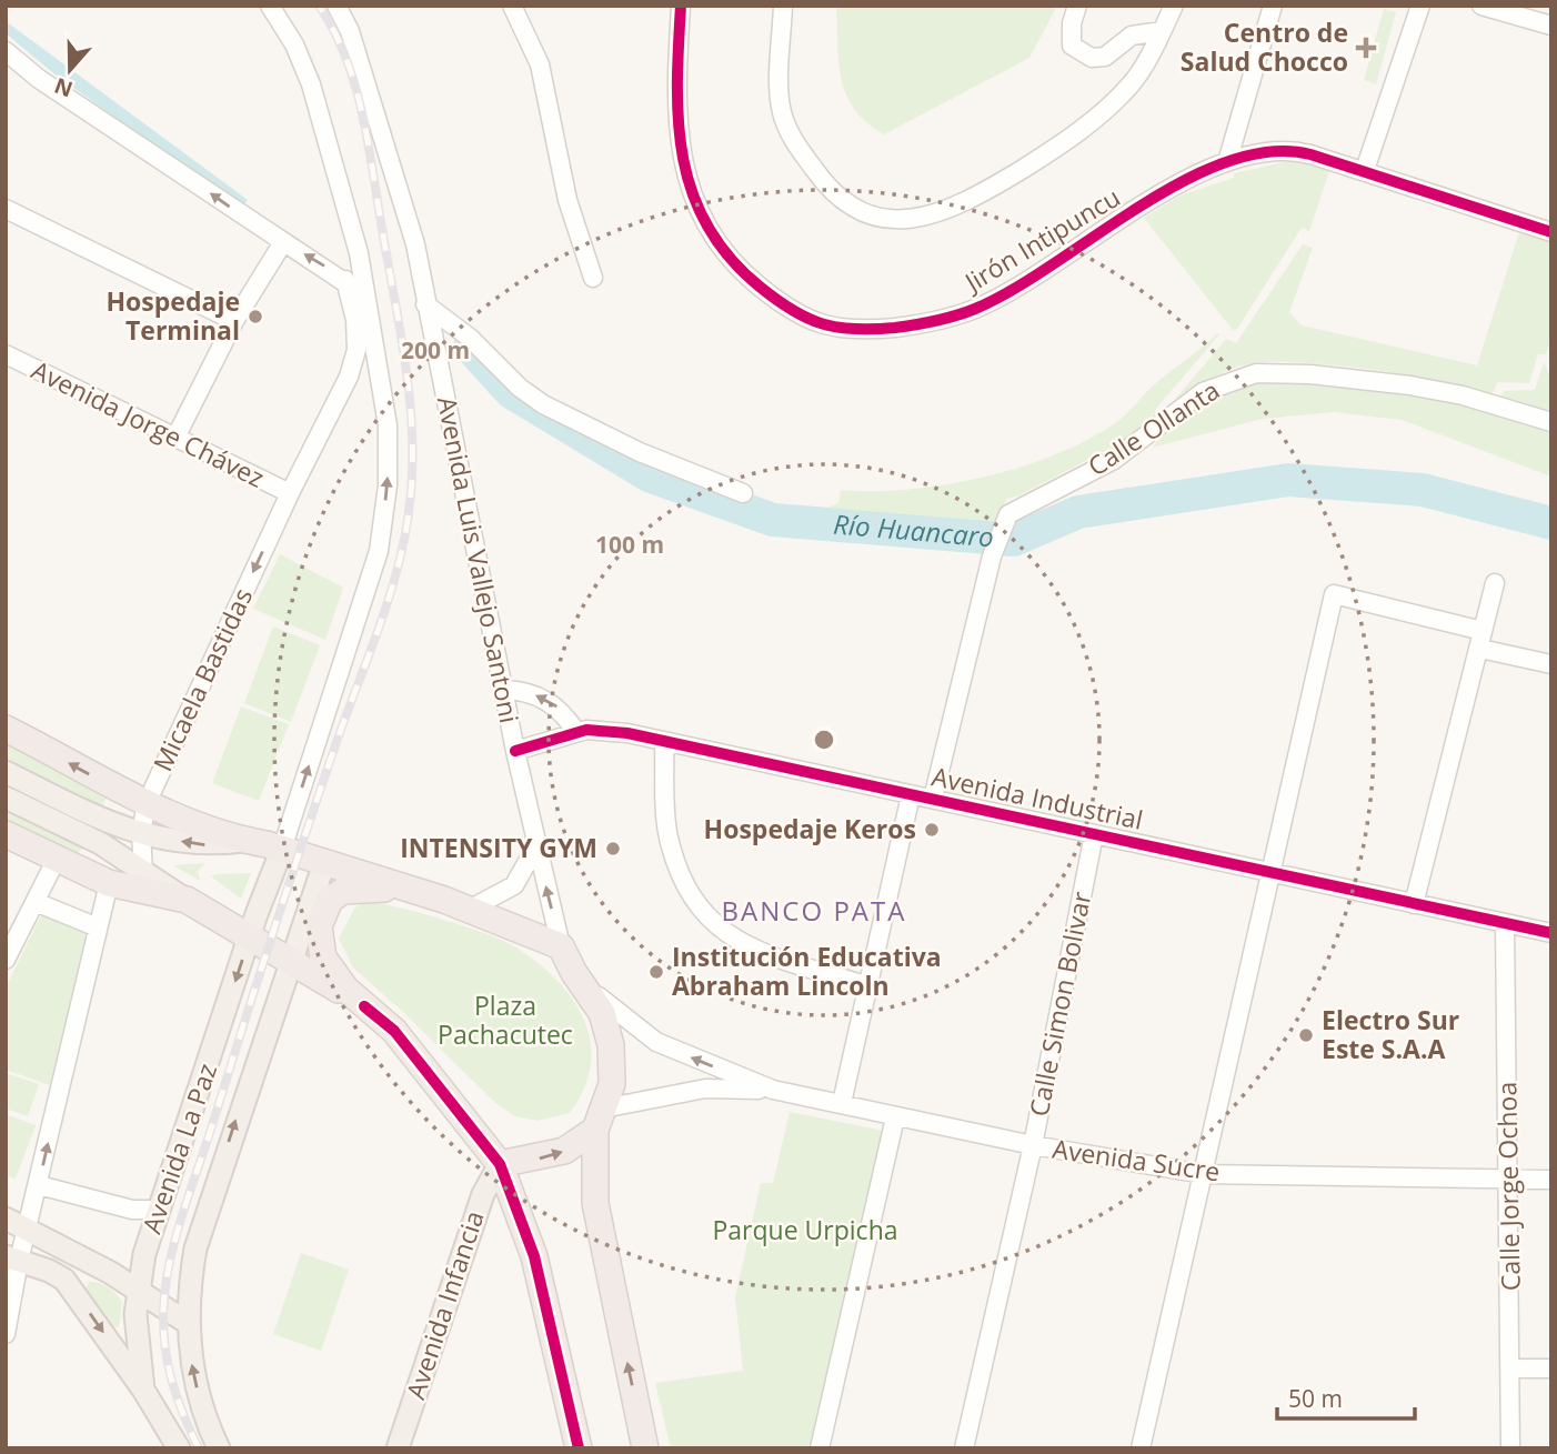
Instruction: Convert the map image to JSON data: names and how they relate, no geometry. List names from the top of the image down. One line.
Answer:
{"streets":{"main road":["Avenida La Paz","Avenida Infancia"],"street":["Jirón Intipuncu","Avenida Jorge Chávez","Calle Ollanta","Avenida Luis Vallejo Santoni","Micaela Bastidas","Avenida Industrial","Calle Simon Bolivar","Avenida Sucre","Calle Jorge Ochoa"]},"crossings":[["Avenida Jorge Chávez","Micaela Bastidas"],["Calle Ollanta","Avenida Industrial"],["Avenida Luis Vallejo Santoni","Avenida Industrial"],["Avenida Industrial","Calle Simon Bolivar"],["Avenida Industrial","Calle Jorge Ochoa"],["Calle Simon Bolivar","Avenida Sucre"],["Avenida Sucre","Calle Jorge Ochoa"]],"districts":["BANCO PATA"],"water":["Río Huancaro"],"parks":["Plaza Pachacutec","Parque Urpicha"],"places":{"health":["Centro de Salud Chocco"],"other":["Hospedaje Terminal","Hospedaje Keros","INTENSITY GYM","Institución Educativa Abraham Lincoln","Electro Sur Este S.A.A"]},"scale_bar":"50 m","north":"bottom","rings":["200 m","100 m"]}
